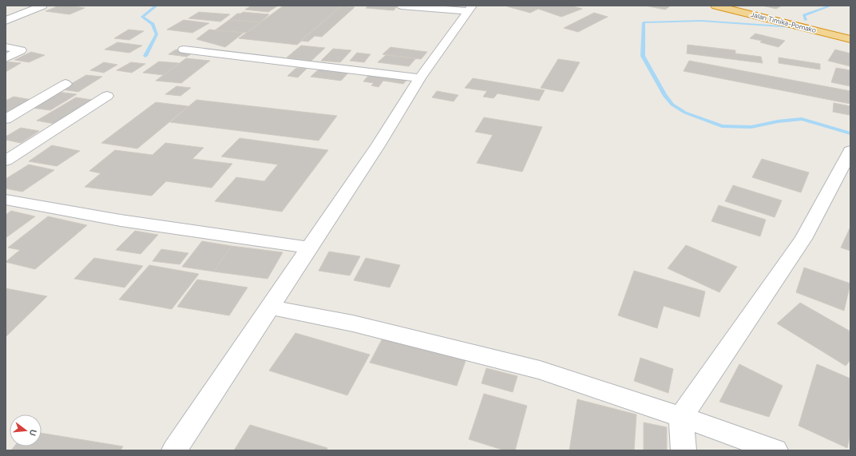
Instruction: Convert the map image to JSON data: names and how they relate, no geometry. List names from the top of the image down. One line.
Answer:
{"streets":{"highway":["Jalan Timika-Pomako"]},"north":"right"}
